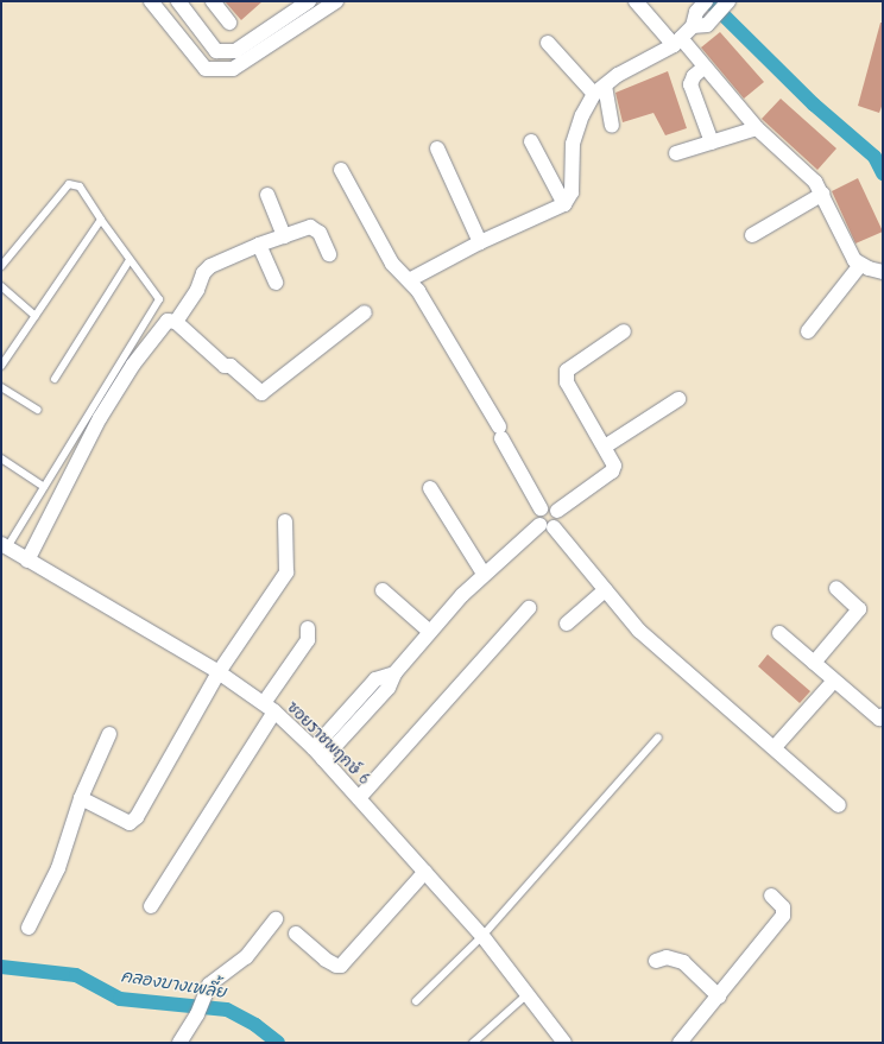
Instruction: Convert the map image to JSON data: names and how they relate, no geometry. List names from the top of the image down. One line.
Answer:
{"streets":{"street":["ซอยราชพฤกษ์ 6"]},"water":["คลองบางเพลี้ย"]}
